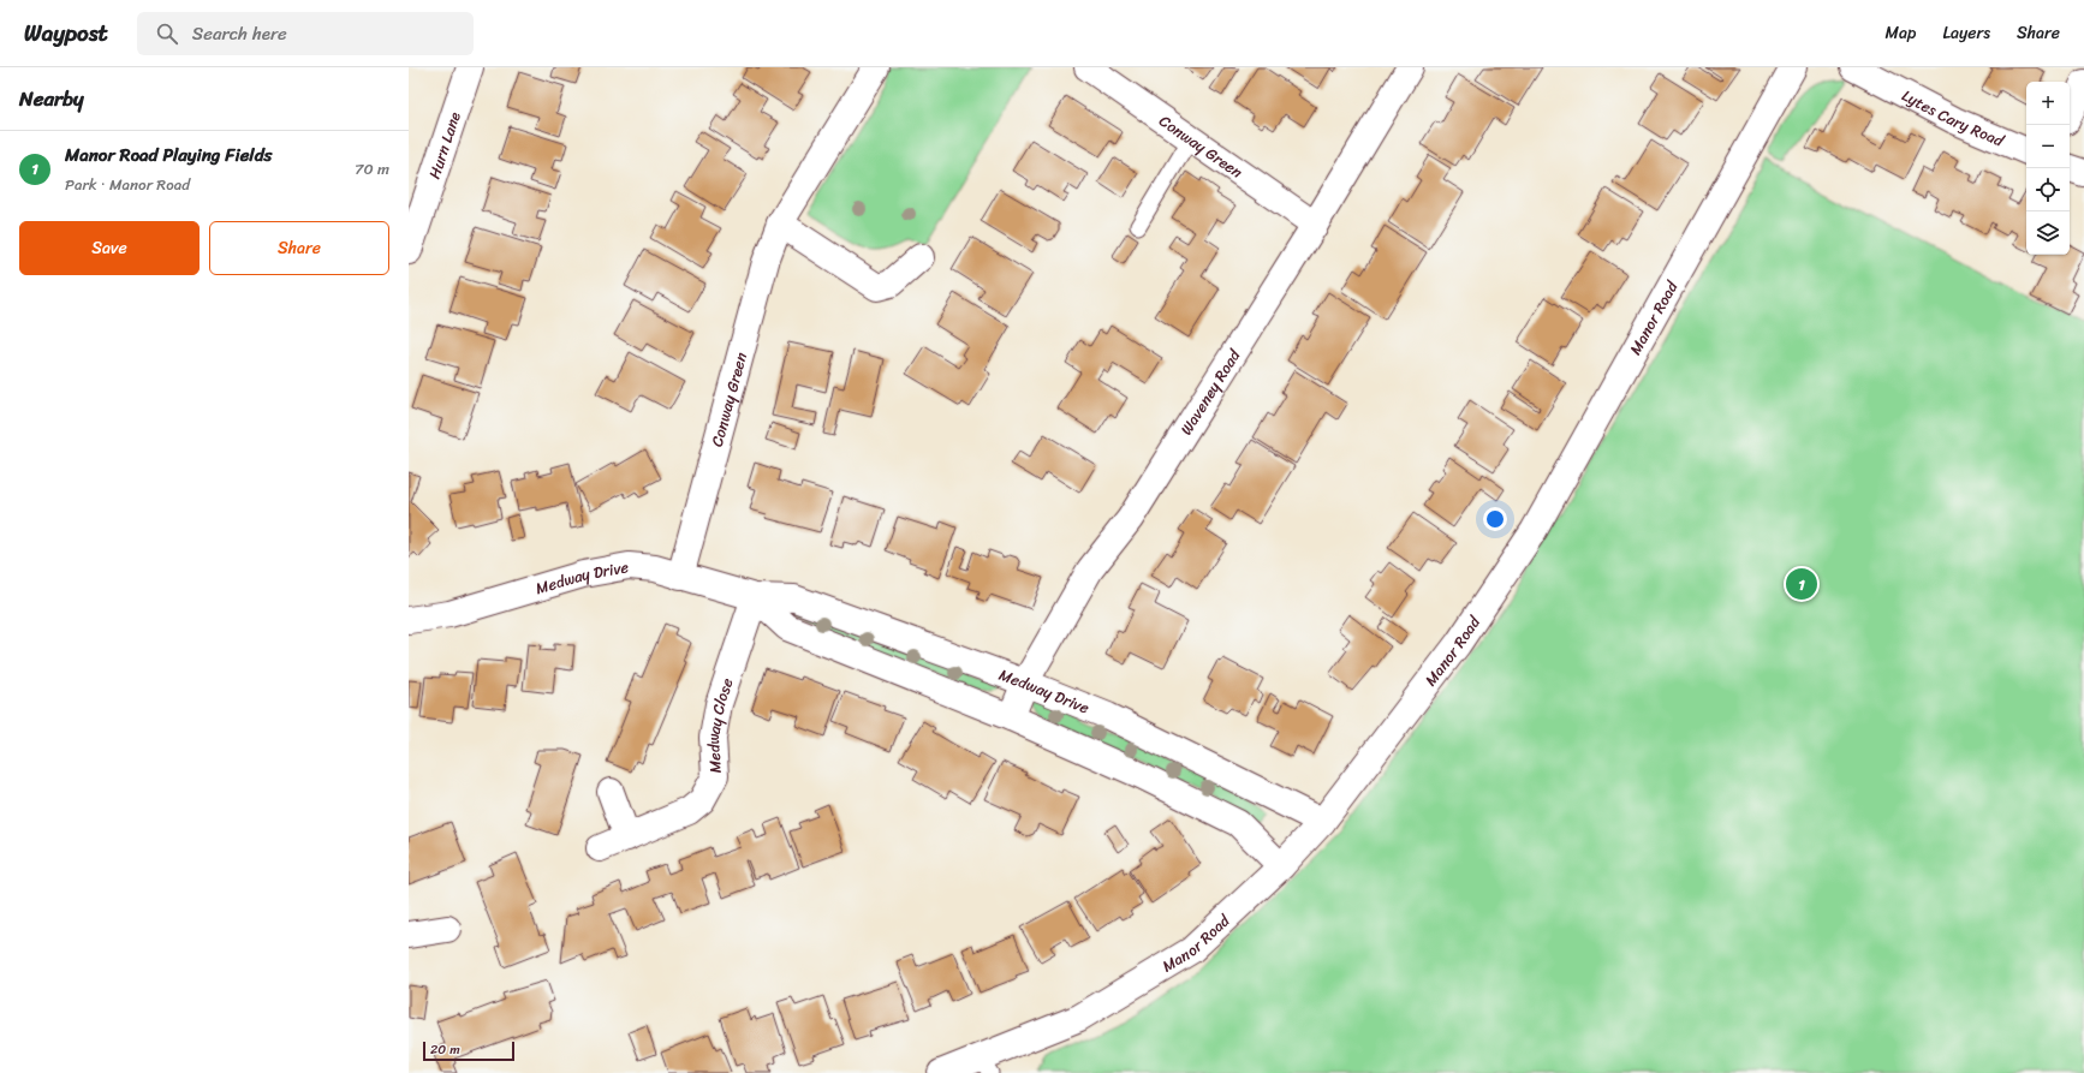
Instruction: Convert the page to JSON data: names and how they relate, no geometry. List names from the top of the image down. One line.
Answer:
{"streets":{"street":["Lytes Cary Road","Hurn Lane","Conway Green","Manor Road","Waveney Road","Medway Drive","Medway Close"]},"crossings":[["Conway Green","Waveney Road"],["Conway Green","Medway Drive"],["Manor Road","Medway Drive"],["Waveney Road","Medway Drive"],["Medway Drive","Medway Close"]],"scale_bar":"20 m","page":{"header":"Waypost","search":"Search here","nav":["Map","Layers","Share"],"heading":"Nearby","map_buttons":["+","−"],"list":[{"mark":"1","name":"Manor Road Playing Fields","note":"Park · Manor Road","value":"70 m"}],"buttons":["Save","Share"],"pins":"1","scale":"20 m"}}
